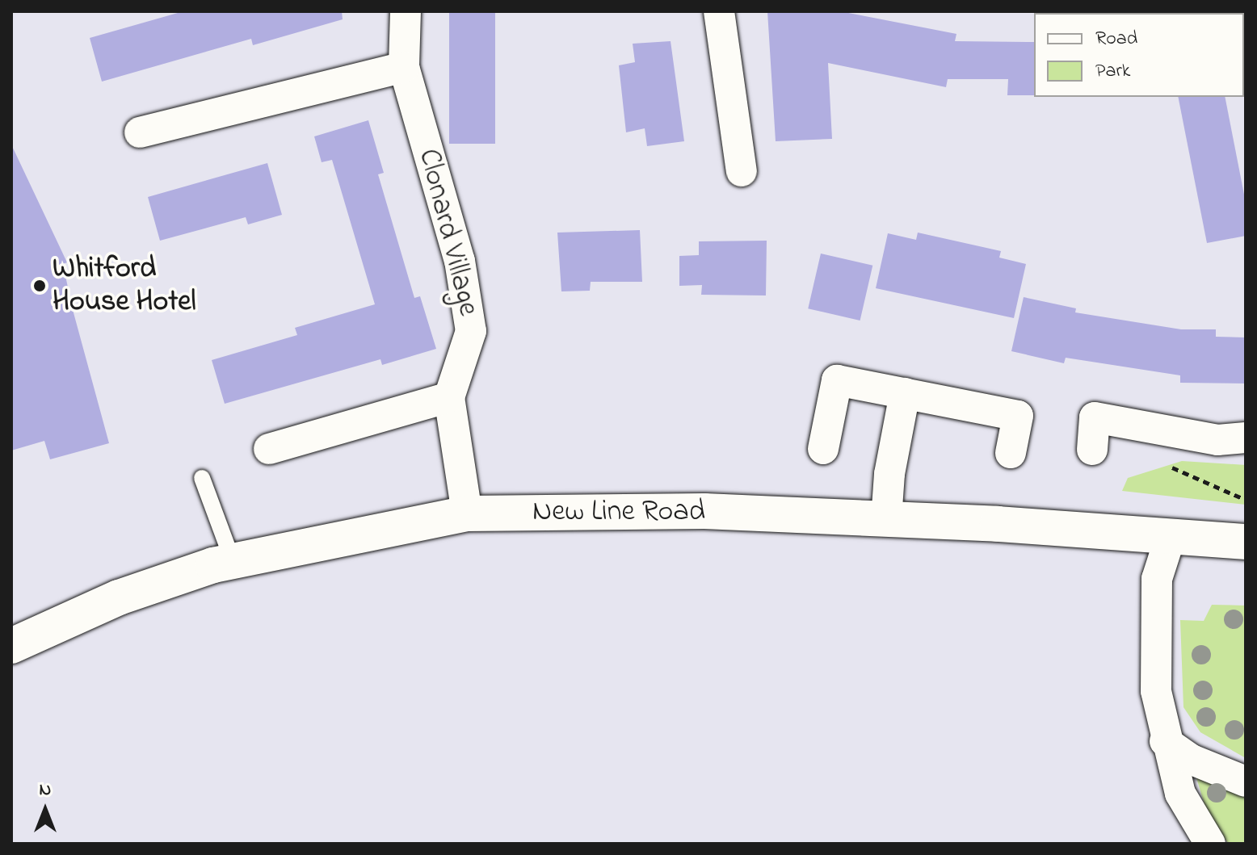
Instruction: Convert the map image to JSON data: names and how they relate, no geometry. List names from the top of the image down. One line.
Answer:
{"streets":{"main road":["New Line Road"],"street":["Clonard Village"]},"crossings":[["Clonard Village","New Line Road"]],"places":["Whitford House Hotel"],"legend":["Road","Park"],"north":"top"}
